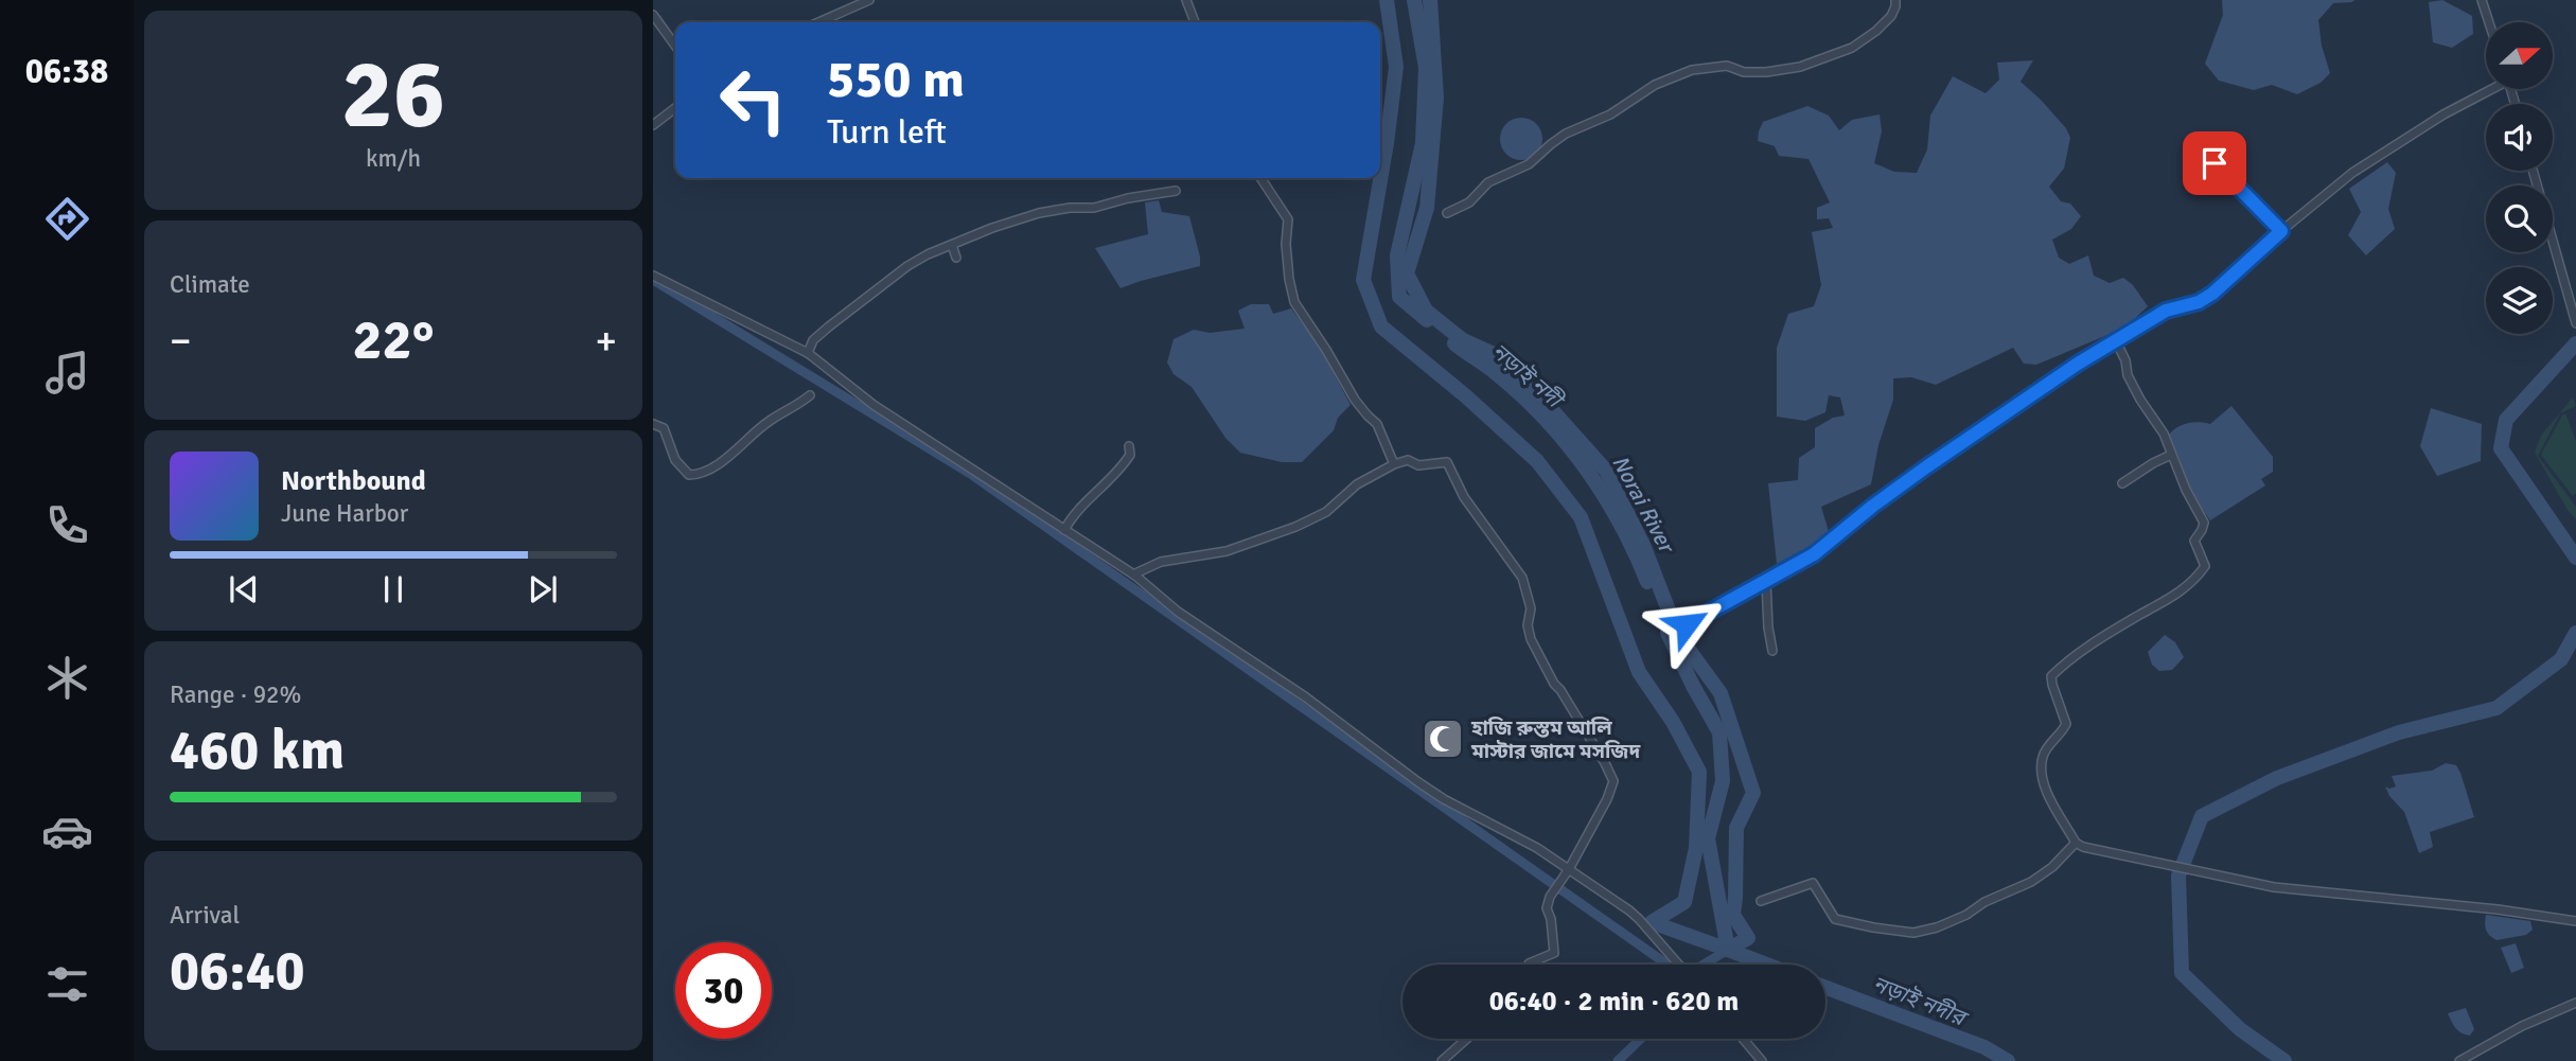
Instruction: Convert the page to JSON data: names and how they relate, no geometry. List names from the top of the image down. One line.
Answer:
{"water":["নড়াই নদী","Norai River","নড়াই নদীর"],"places":{"mosque":["হাজি রুস্তম আলি মাস্টার জামে মসজিদ"]},"north":"right","page":{"tabs":"06:38","tile":[["26","km/h"],"Climate",["Range · 92%","460 km"],["Arrival","06:40"]],"turn":["550 m","Turn left"],"heat":["−","22°","+"],"song":["Northbound","June Harbor"],"limit":"30","trip":"06:40 · 2 min · 620 m"}}
